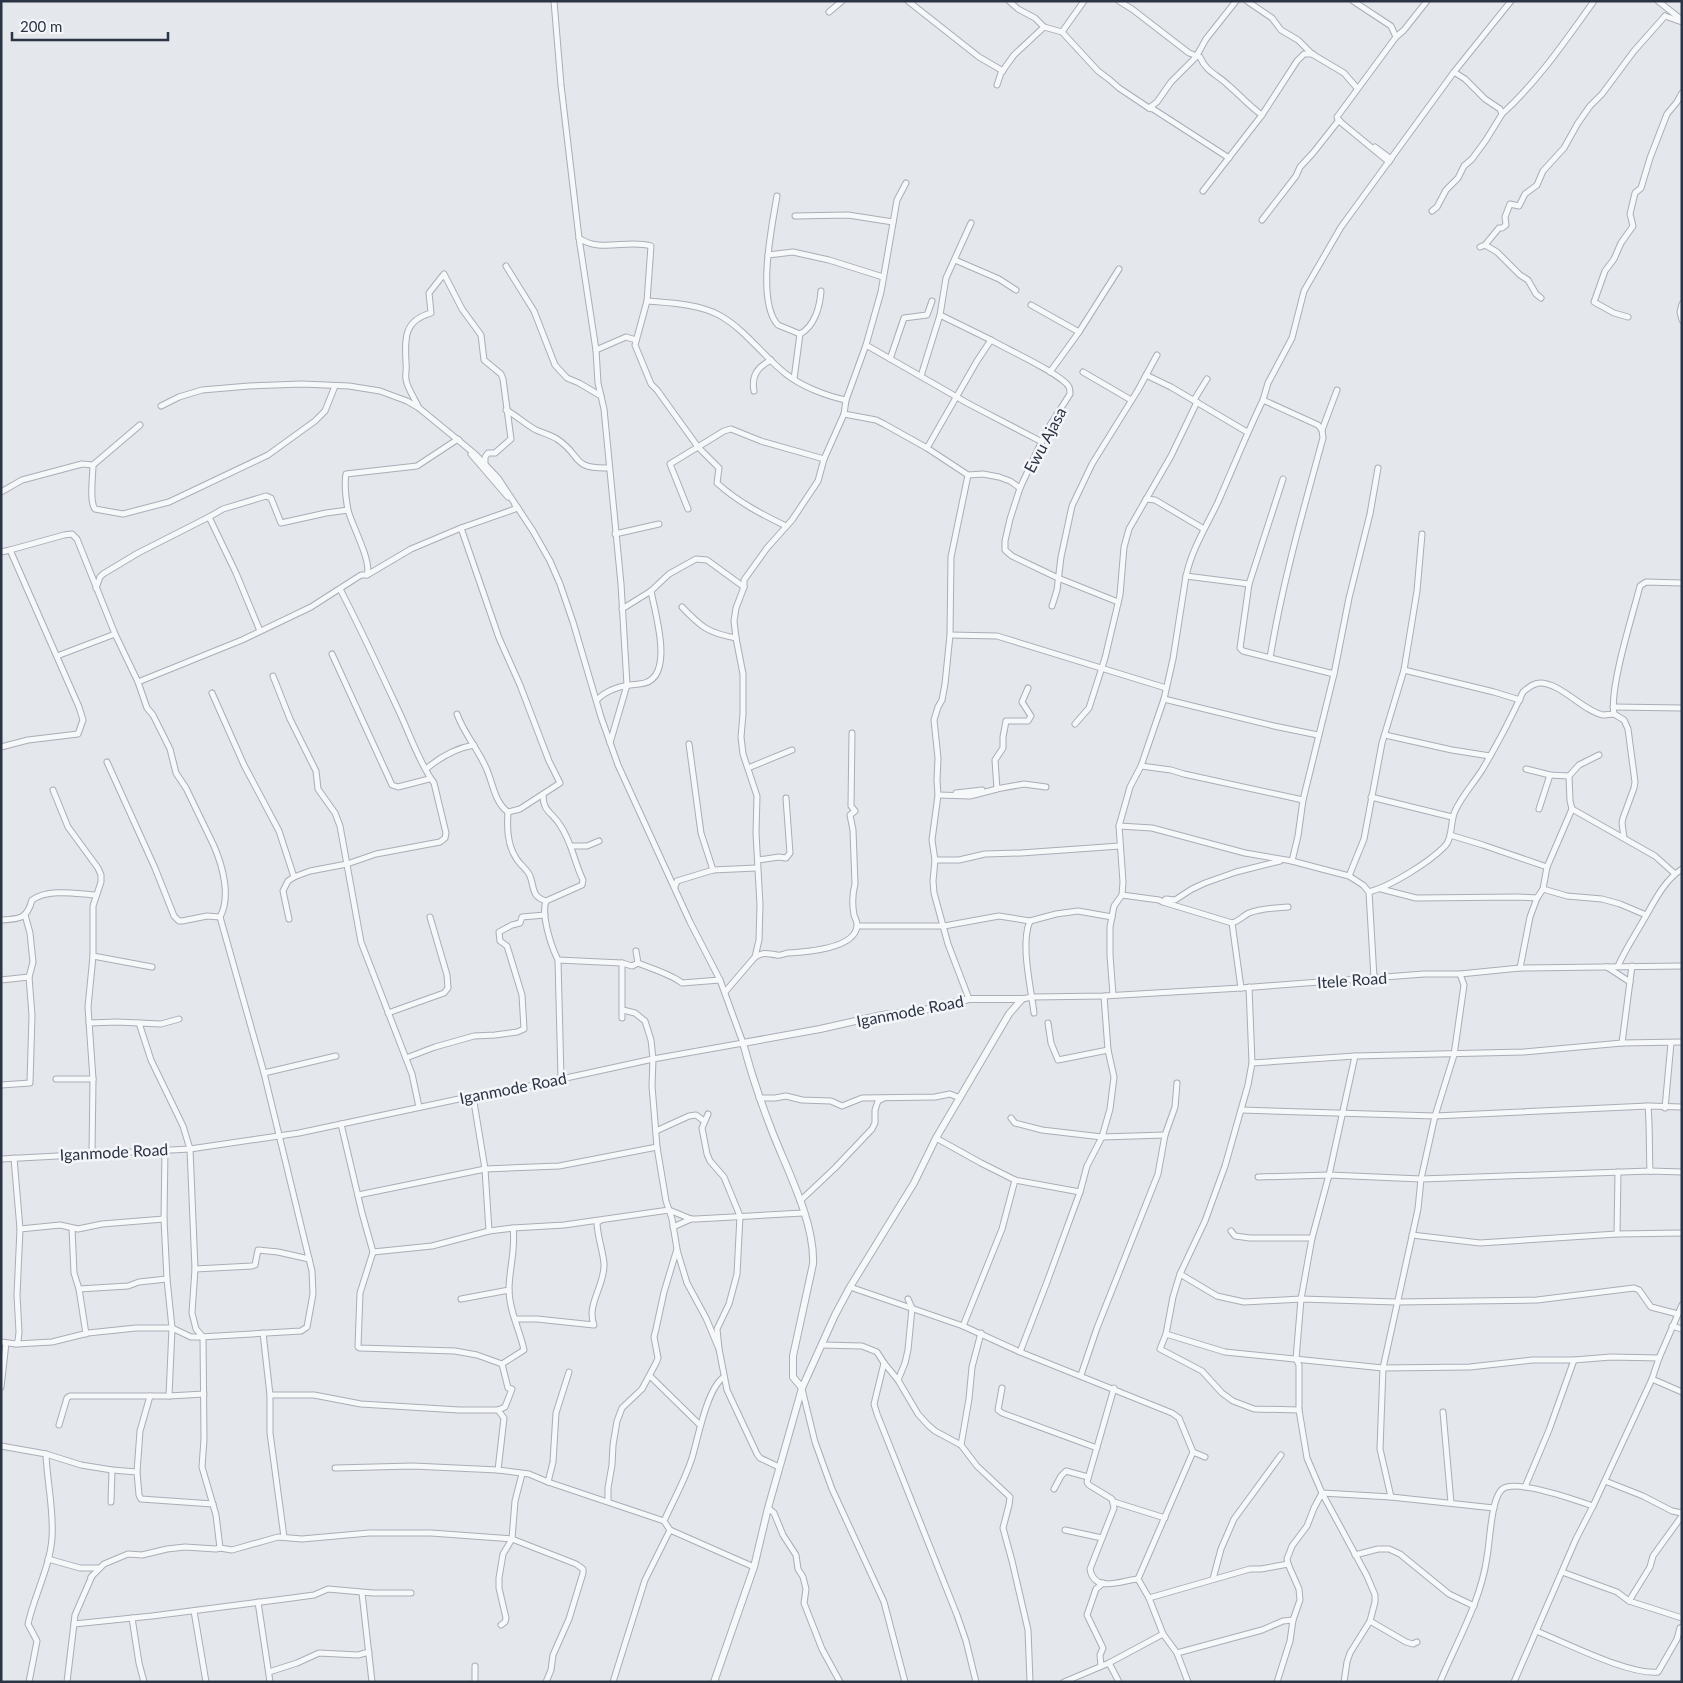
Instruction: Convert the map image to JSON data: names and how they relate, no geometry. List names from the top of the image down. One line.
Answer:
{"streets":{"street":["Ewu Ajasa","Itele Road","Iganmode Road"]},"crossings":[["Itele Road","Iganmode Road"]],"scale_bar":"200 m"}
